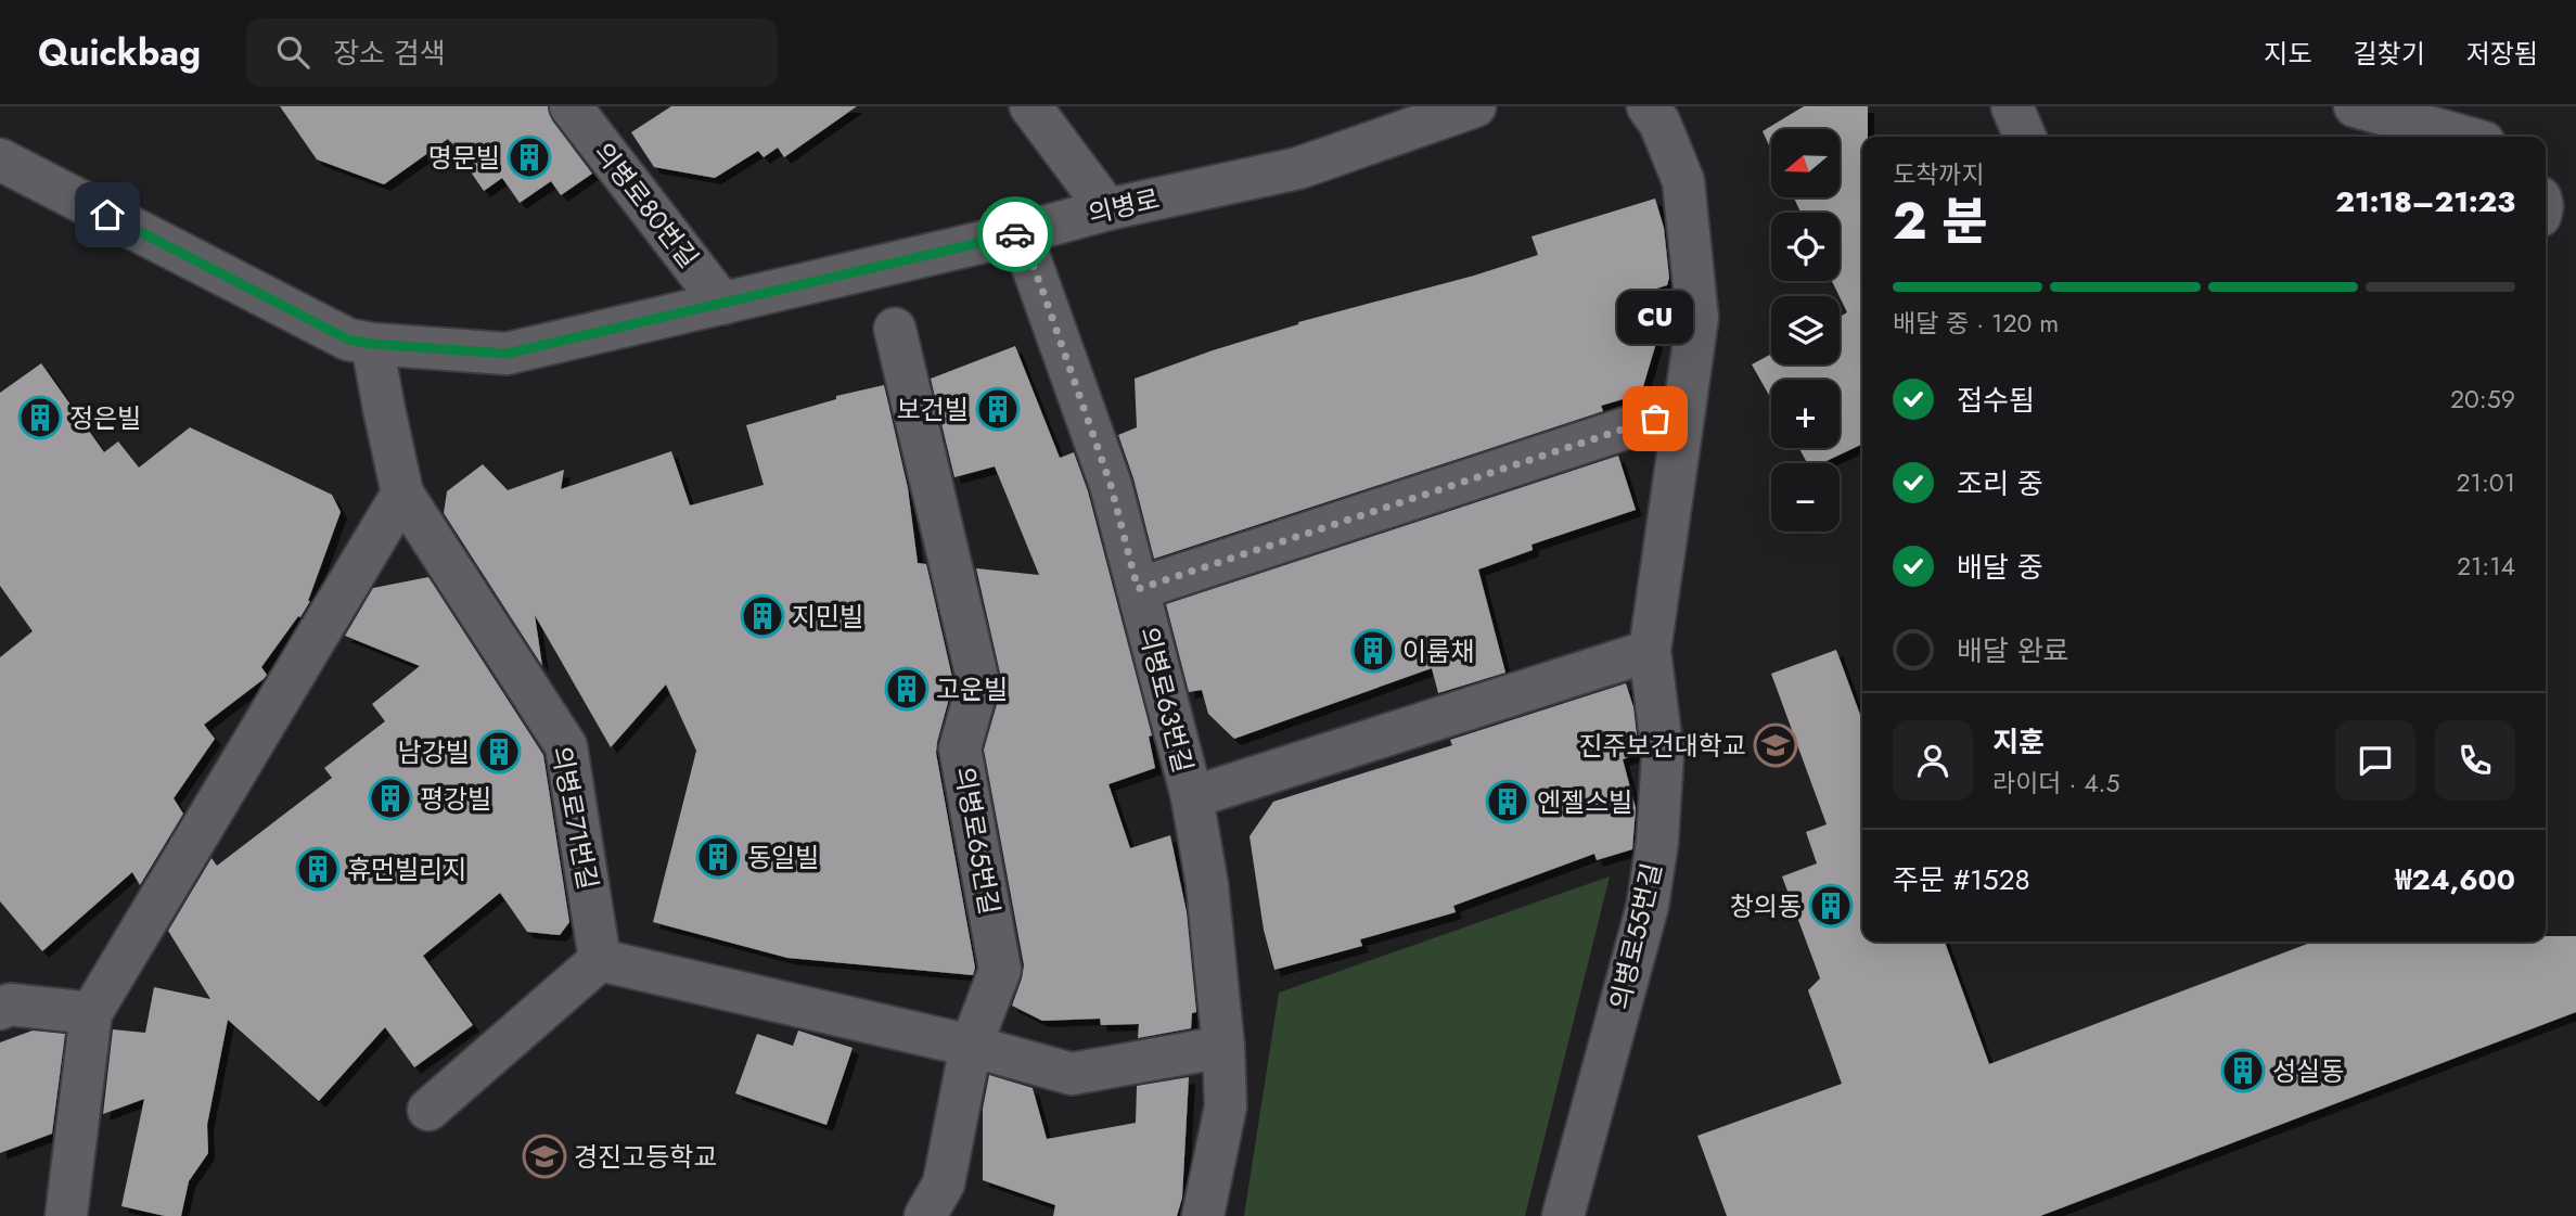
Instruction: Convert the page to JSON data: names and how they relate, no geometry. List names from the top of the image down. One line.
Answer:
{"streets":{"street":["의병로80번길","의병로","의병로63번길","의병로71번길","의병로65번길","의병로55번길"]},"crossings":[["의병로80번길","의병로"],["의병로","의병로63번길"],["의병로","의병로71번길"]],"places":{"building":["명문빌","보건빌","정은빌","지민빌","이룸채","고운빌","남강빌","평강빌","엔젤스빌","동일빌","휴먼빌리지","창의동","성실동"],"other":["CU"],"school or university":["진주보건대학교","경진고등학교"]},"north":"left","page":{"header":"Quickbag","search":"장소 검색","nav":["지도","길찾기","저장됨"],"map_buttons":["+","−"],"heading":["2 분","도착까지","21:18–21:23"],"panel":["지훈","라이더 · 4.5","주문 #1528","₩24,600"],"bar":"배달 중 · 120 m","bubble":"CU","list":[["접수됨","20:59"],["조리 중","21:01"],["배달 중","21:14"],"배달 완료"]}}
